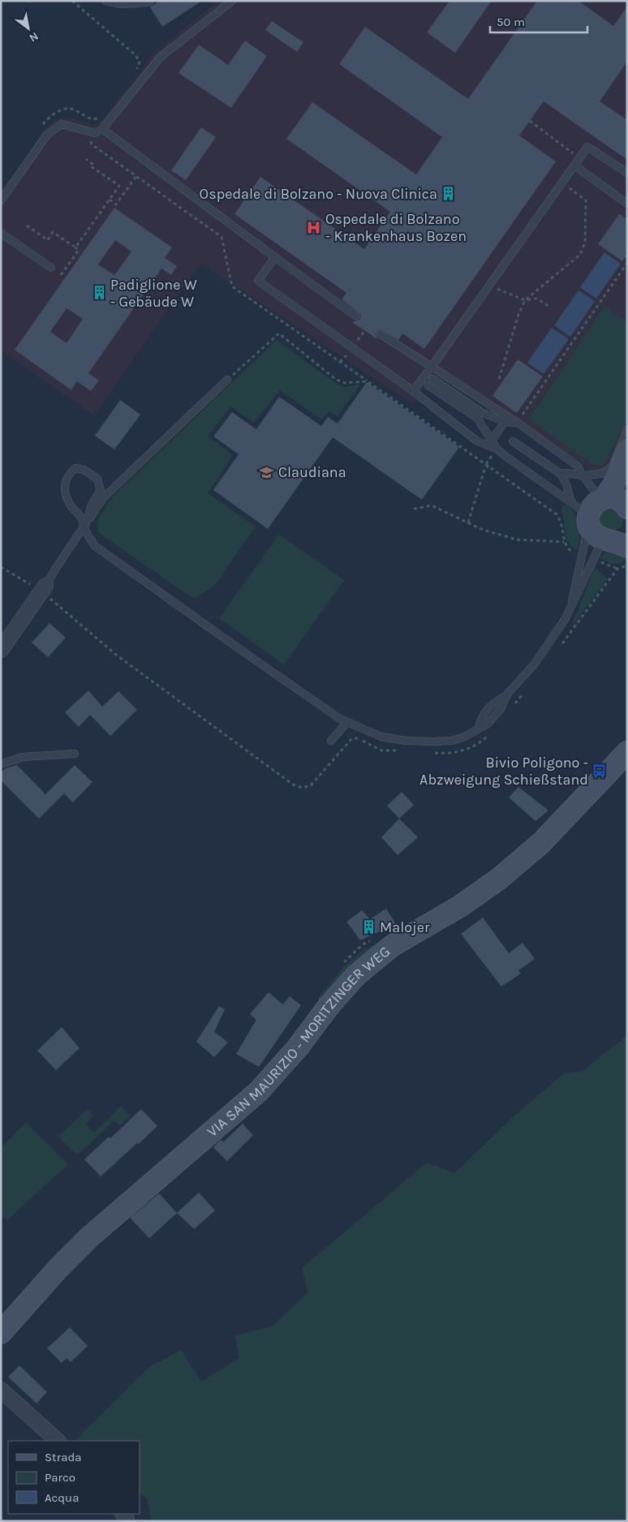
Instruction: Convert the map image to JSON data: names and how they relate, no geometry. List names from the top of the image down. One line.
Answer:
{"streets":{"main road":["VIA SAN MAURIZIO - MORITZINGER WEG"]},"places":{"building":["Ospedale di Bolzano - Nuova Clinica","Padiglione W - Gebäude W","Malojer"],"hospital":["Ospedale di Bolzano - Krankenhaus Bozen"],"school or university":["Claudiana"],"bus stop":["Bivio Poligono - Abzweigung Schießstand"]},"legend":["Strada","Parco","Acqua"],"scale_bar":"50 m","north":"bottom right"}
